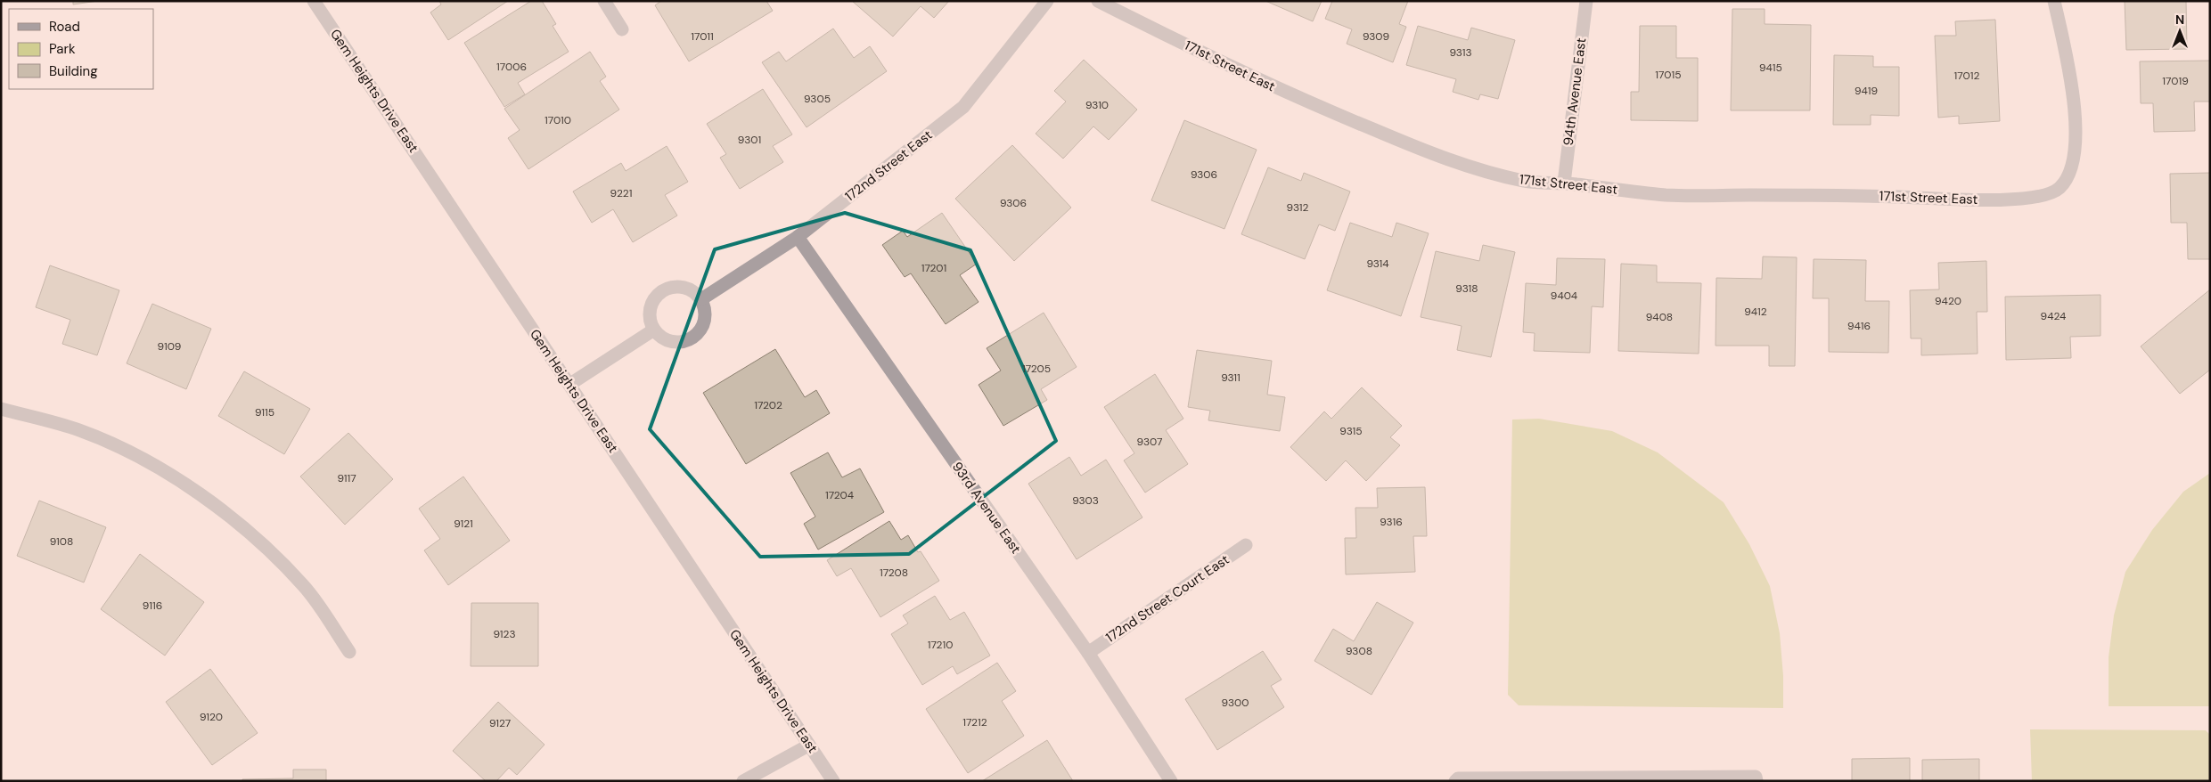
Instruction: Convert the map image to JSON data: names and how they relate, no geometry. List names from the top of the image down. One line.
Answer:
{"streets":{"street":["171st Street East","Gem Heights Drive East","94th Avenue East","172nd Street East","93rd Avenue East","172nd Street Court East"]},"crossings":[["171st Street East","94th Avenue East"],["172nd Street East","93rd Avenue East"],["93rd Avenue East","172nd Street Court East"]],"house_numbers":["17011","9309","9313","17006","9415","17015","17012","17019","9419","9305","9310","17010","9301","9306","9221","9306","9312","9314","17201","9318","9404","9420","9412","9424","9408","9416","9109","17205","9311","17202","9115","9315","9307","9117","17204","9303","9316","9121","9108","17208","9116","9123","17210","9308","9300","9120","17212","9127"],"legend":["Road","Park","Building"],"north":"top"}
